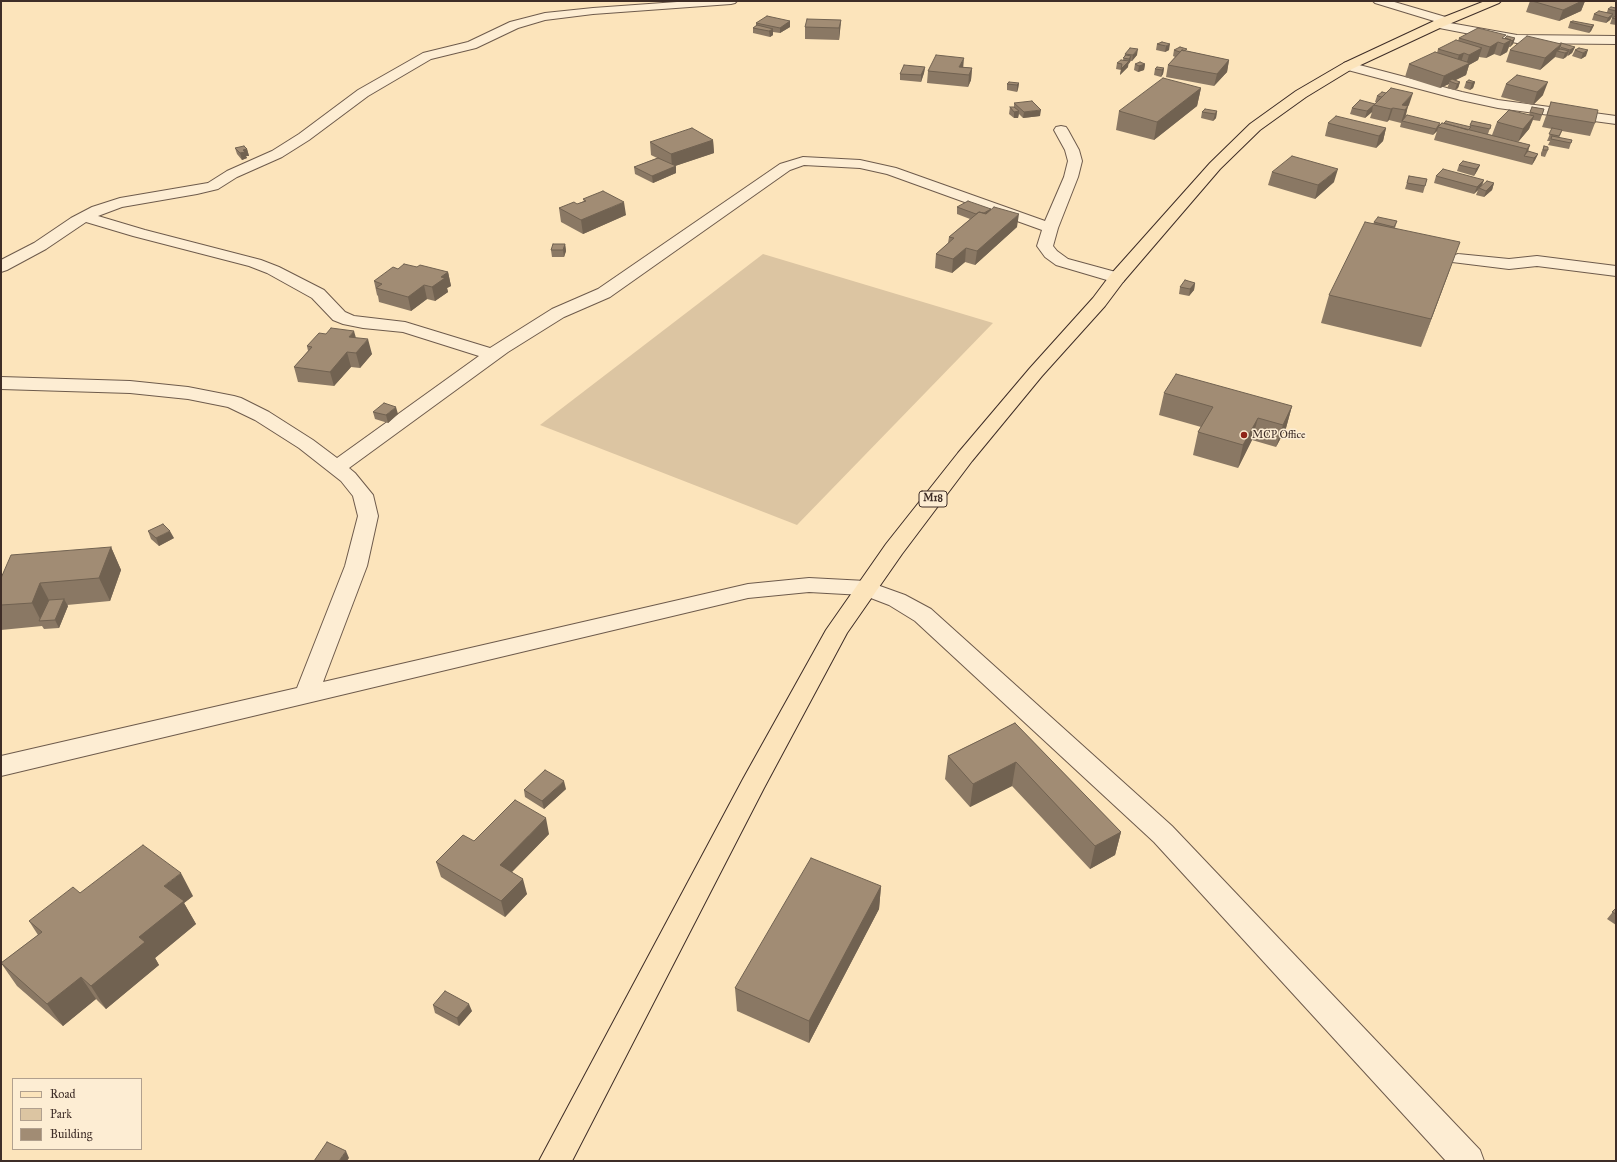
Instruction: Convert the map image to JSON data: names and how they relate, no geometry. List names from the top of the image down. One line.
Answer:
{"streets":{"main road":["M18"]},"places":["MCP Office"],"legend":["Road","Park","Building"]}
